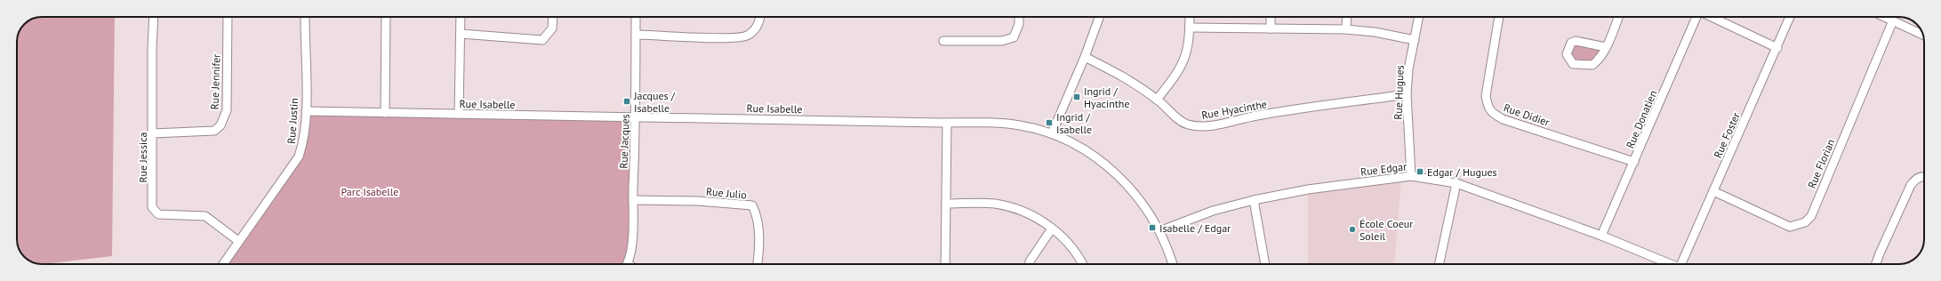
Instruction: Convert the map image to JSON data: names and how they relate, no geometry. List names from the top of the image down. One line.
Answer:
{"streets":{"street":["Rue Jennifer","Rue Hugues","Rue Isabelle","Rue Hyacinthe","Rue Didier","Rue Donatien","Rue Justin","Rue Foster","Rue Jacques","Rue Jessica","Rue Florian","Rue Edgar","Rue Julio"]},"crossings":[["Rue Jennifer","Rue Jessica"],["Rue Hugues","Rue Hyacinthe"],["Rue Hugues","Rue Edgar"],["Rue Isabelle","Rue Justin"],["Rue Isabelle","Rue Jacques"],["Rue Isabelle","Rue Edgar"],["Rue Didier","Rue Donatien"],["Rue Donatien","Rue Edgar"],["Rue Justin","Rue Jessica"],["Rue Foster","Rue Florian"],["Rue Jacques","Rue Julio"]],"parks":["Parc Isabelle"],"places":{"transit":["Ingrid / Hyacinthe","Jacques / Isabelle","Ingrid / Isabelle","Edgar / Hugues","Isabelle / Edgar"],"other":["École Coeur Soleil"]}}
